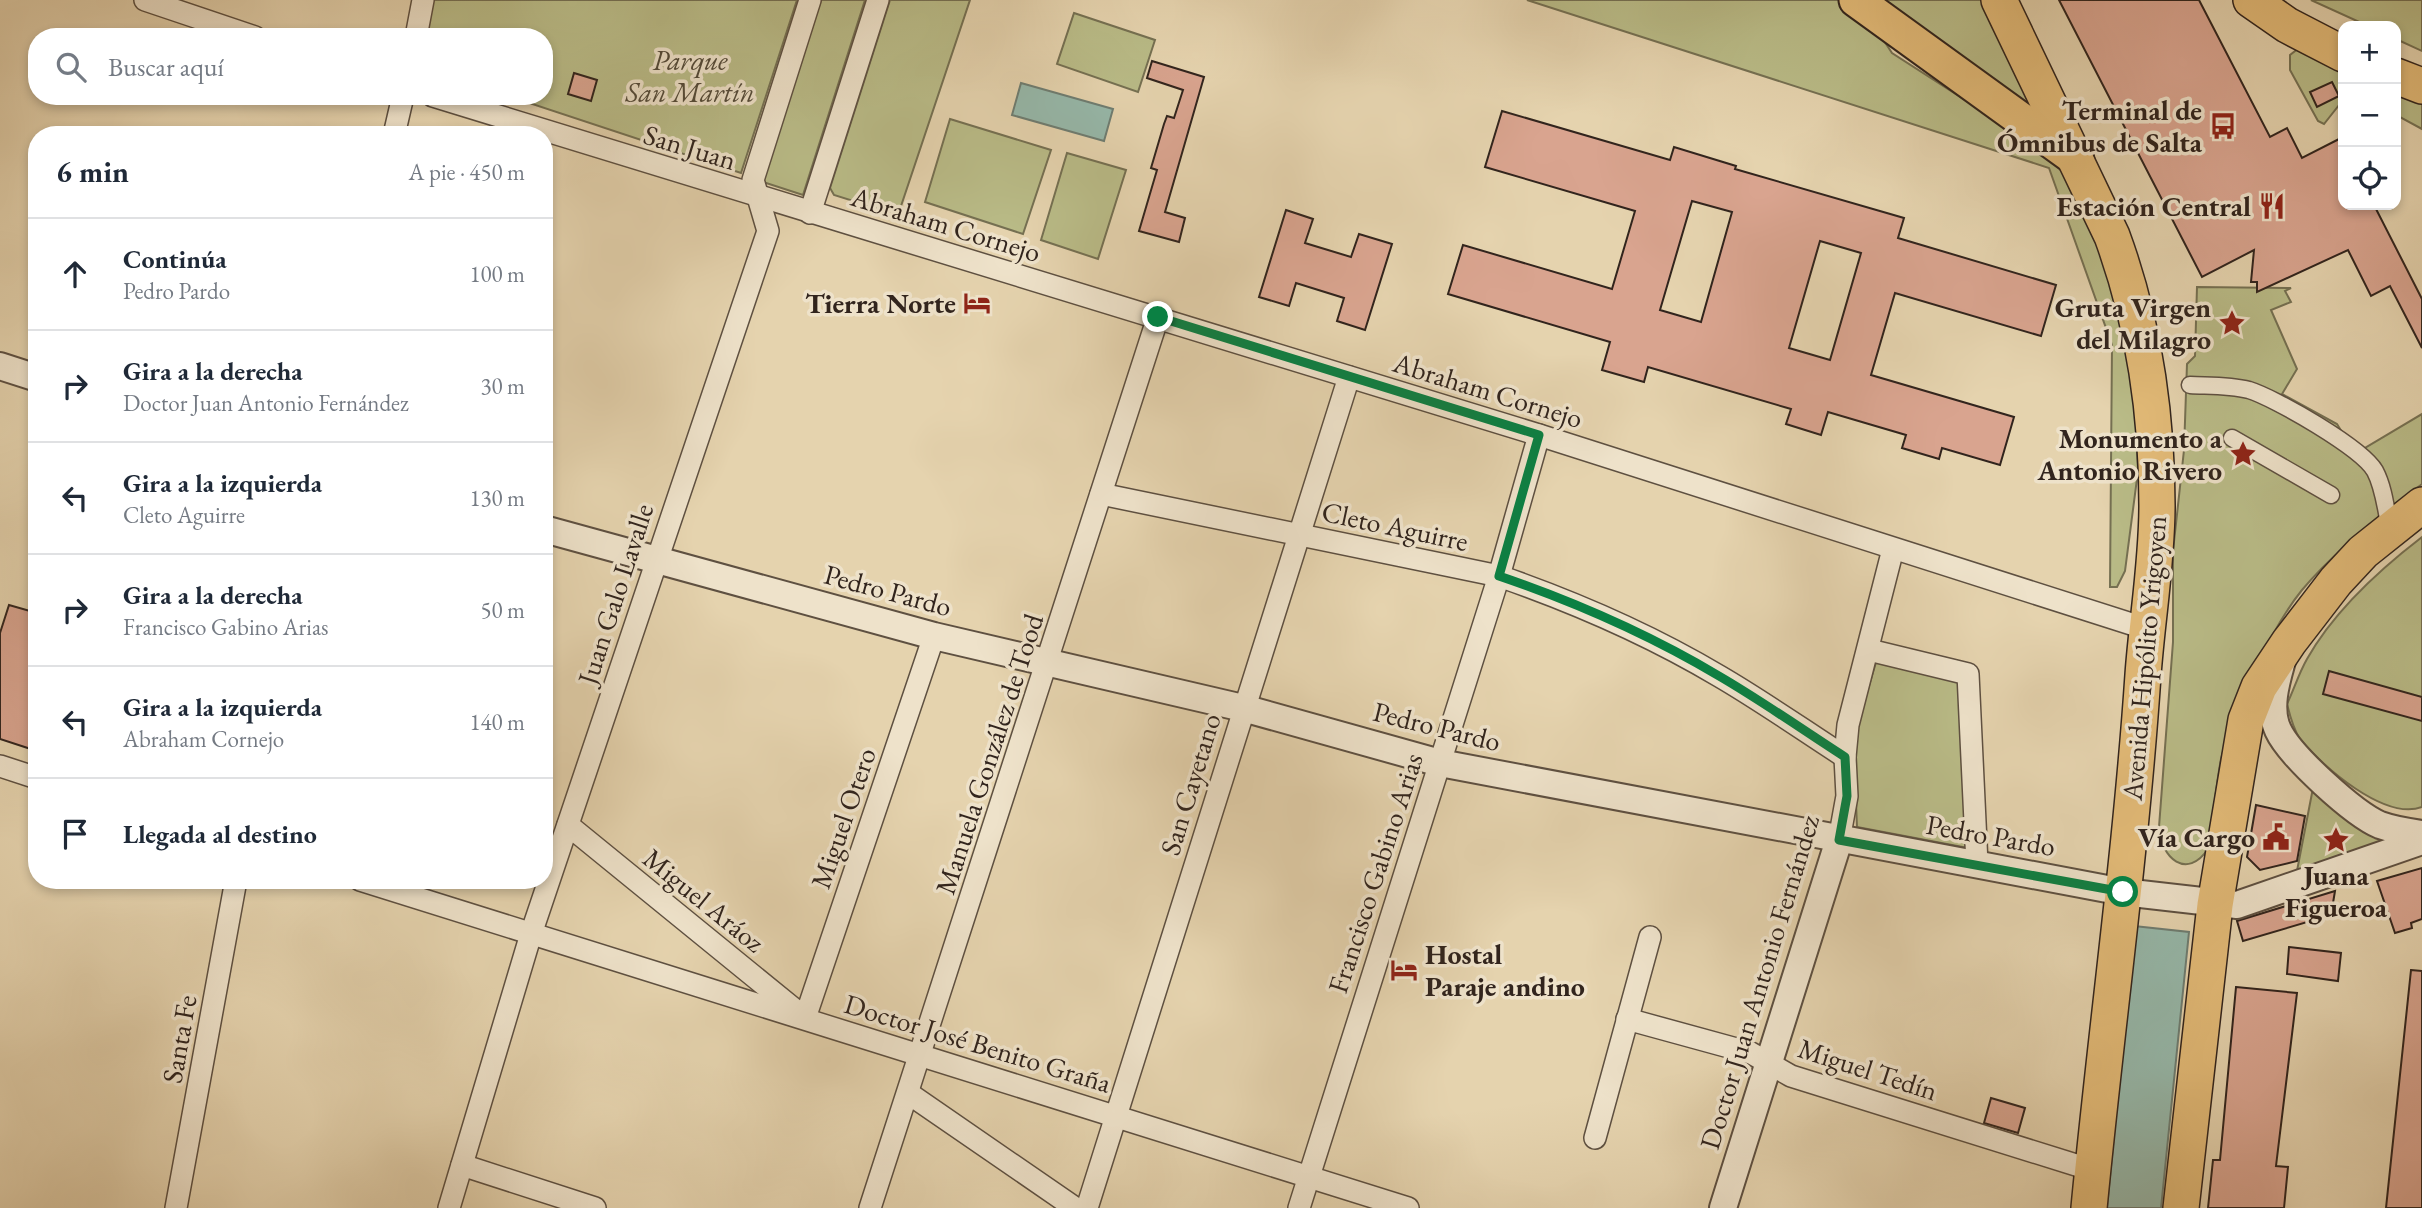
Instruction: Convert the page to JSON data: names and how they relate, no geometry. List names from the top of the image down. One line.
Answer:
{"streets":{"highway":["Avenida Hipólito Yrigoyen"],"street":["San Juan","Abraham Cornejo","Cleto Aguirre","Pedro Pardo","Juan Galo Lavalle","Manuela González de Tood","San Cayetano","Miguel Otero","Francisco Gabino Arias","Miguel Aráoz","Doctor Juan Antonio Fernández","Santa Fe","Doctor José Benito Graña","Miguel Tedín"]},"crossings":[["San Juan","Abraham Cornejo"],["San Juan","Juan Galo Lavalle"],["Abraham Cornejo","Avenida Hipólito Yrigoyen"],["Abraham Cornejo","Manuela González de Tood"],["Abraham Cornejo","San Cayetano"],["Abraham Cornejo","Francisco Gabino Arias"],["Abraham Cornejo","Doctor Juan Antonio Fernández"],["Cleto Aguirre","Manuela González de Tood"],["Cleto Aguirre","San Cayetano"],["Cleto Aguirre","Francisco Gabino Arias"],["Cleto Aguirre","Doctor Juan Antonio Fernández"],["Pedro Pardo","Juan Galo Lavalle"],["Pedro Pardo","Avenida Hipólito Yrigoyen"],["Pedro Pardo","Manuela González de Tood"],["Pedro Pardo","San Cayetano"],["Pedro Pardo","Miguel Otero"],["Pedro Pardo","Francisco Gabino Arias"],["Pedro Pardo","Doctor Juan Antonio Fernández"],["Juan Galo Lavalle","Miguel Aráoz"],["Juan Galo Lavalle","Doctor José Benito Graña"],["Avenida Hipólito Yrigoyen","Miguel Tedín"],["Manuela González de Tood","Doctor José Benito Graña"],["San Cayetano","Doctor José Benito Graña"],["Miguel Otero","Miguel Aráoz"],["Miguel Otero","Doctor José Benito Graña"],["Francisco Gabino Arias","Doctor José Benito Graña"],["Miguel Aráoz","Doctor José Benito Graña"],["Doctor Juan Antonio Fernández","Miguel Tedín"]],"parks":["Parque San Martín"],"places":{"bus stop":["Terminal de Ómnibus de Salta"],"restaurant":["Estación Central"],"hotel":["Tierra Norte","Hostal Paraje andino"],"place":["Gruta Virgen del Milagro","Monumento a Antonio Rivero","Juana Figueroa"],"public building":["Vía Cargo"]},"page":{"map_buttons":["+","−"],"search":"Buscar aquí","heading":["6 min","A pie · 450 m"],"list":[["Continúa","Pedro Pardo","100 m"],["Gira a la derecha","Doctor Juan Antonio Fernández","30 m"],["Gira a la izquierda","Cleto Aguirre","130 m"],["Gira a la derecha","Francisco Gabino Arias","50 m"],["Gira a la izquierda","Abraham Cornejo","140 m"],"Llegada al destino"]}}
